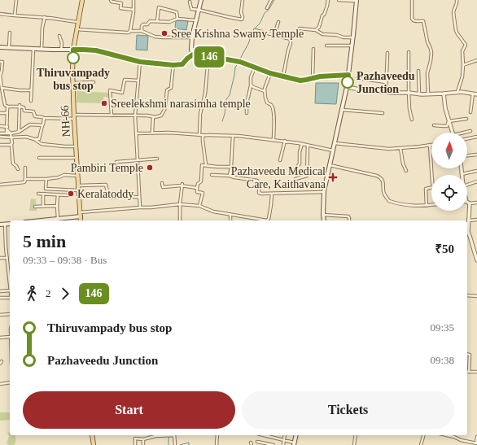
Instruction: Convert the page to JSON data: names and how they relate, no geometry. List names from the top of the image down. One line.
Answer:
{"streets":{"main road":["NH-66"]},"places":{"other":["Sree Krishna Swamy Temple","Thiruvampady bus stop","Pazhaveedu Junction","Sreelekshmi narasimha temple","Pambiri Temple","Keralatoddy"],"health":["Pazhaveedu Medical Care, Kaithavana"]},"lines":["bus line 146"],"north":"top","page":{"on_map":"146","heading":["5 min","09:33 – 09:38 · Bus","₹50"],"legs":["2","146"],"list":[{"name":"Thiruvampady bus stop","value":"09:35"},{"name":"Pazhaveedu Junction","value":"09:38"}],"buttons":["Start","Tickets"]}}
